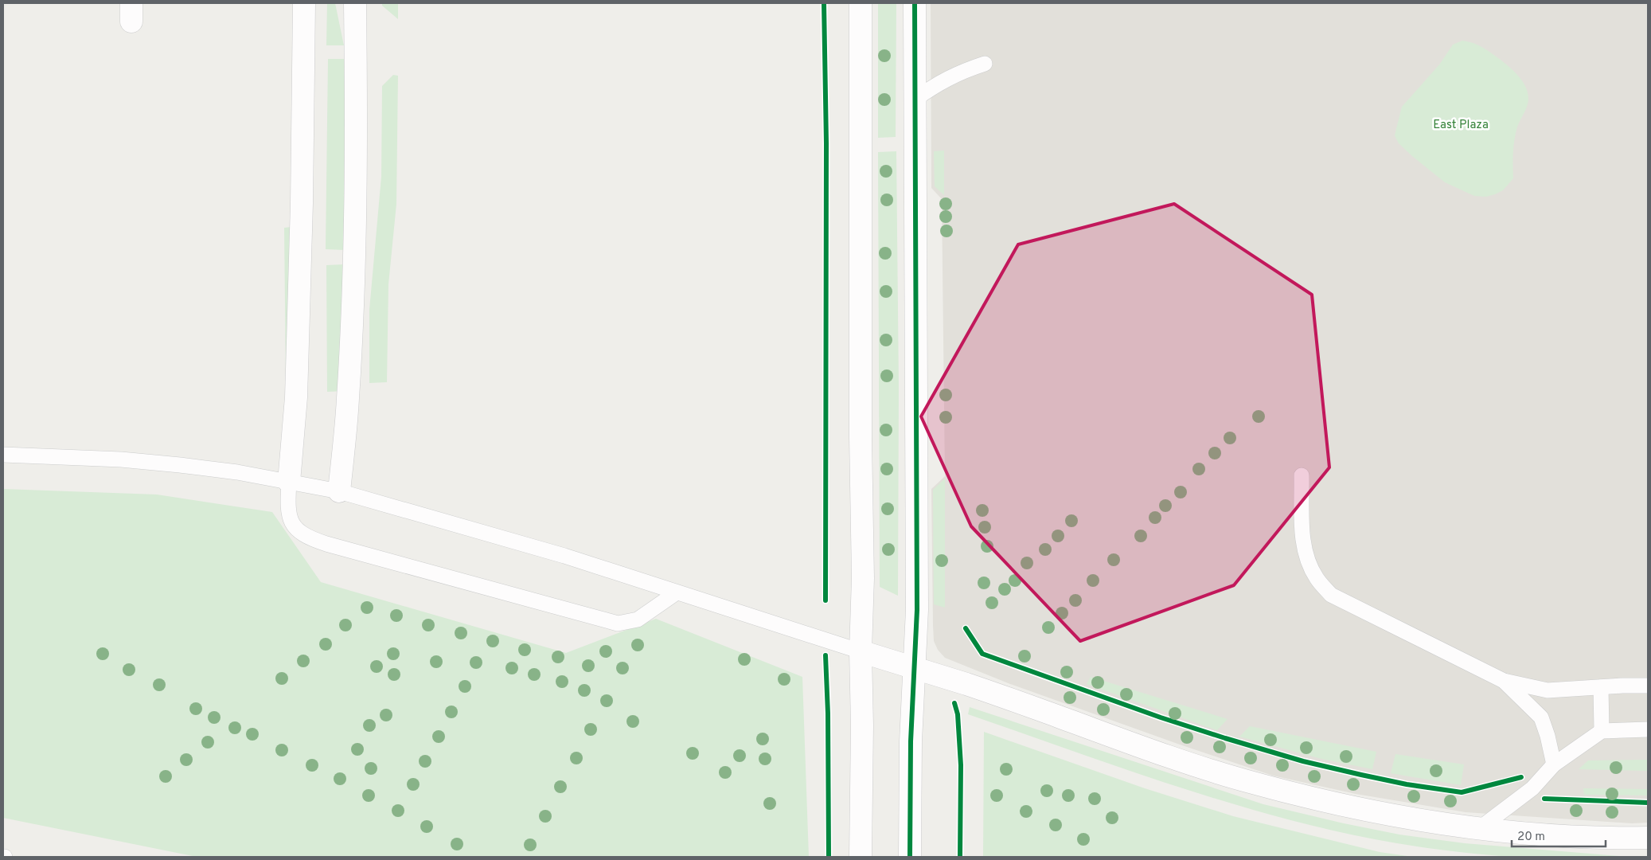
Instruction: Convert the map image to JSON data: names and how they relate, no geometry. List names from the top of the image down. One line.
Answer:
{"parks":["East Plaza"],"scale_bar":"20 m"}
